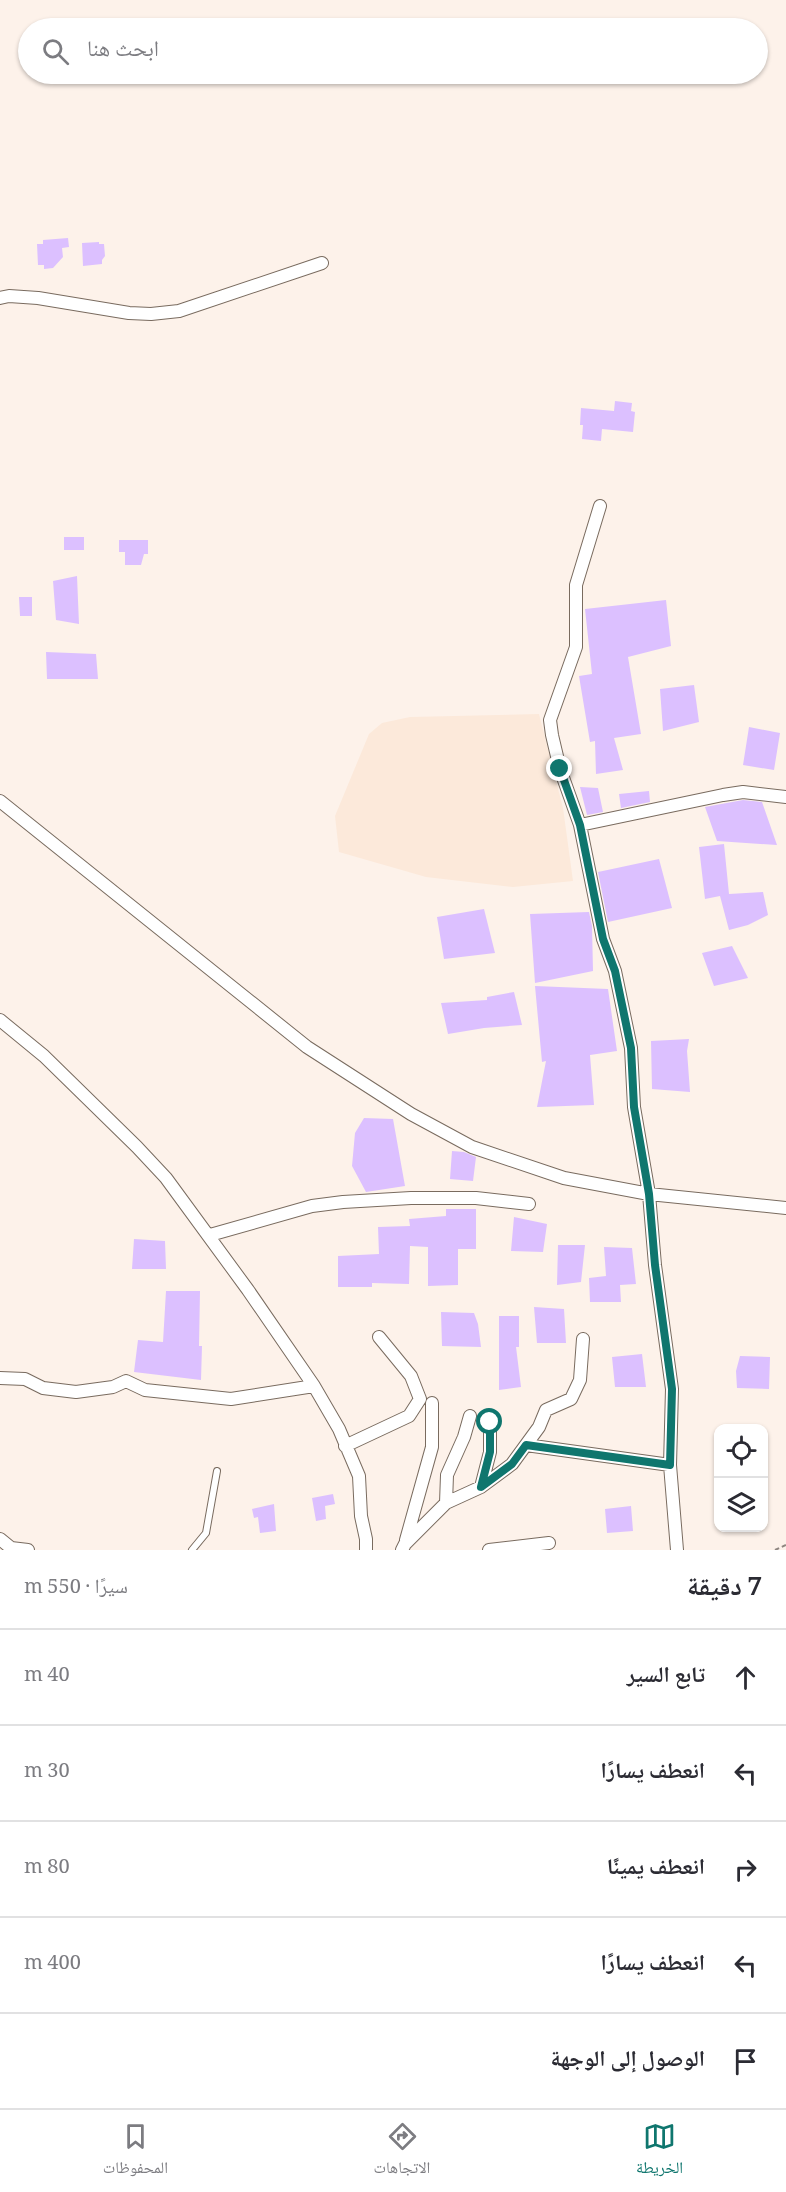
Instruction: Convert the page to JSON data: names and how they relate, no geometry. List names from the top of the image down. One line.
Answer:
{"page":{"search":"ابحث هنا","heading":["7 دقيقة","سيرًا · 550 m"],"list":[["تابع السير","40 m"],["انعطف يسارًا","30 m"],["انعطف يمينًا","80 m"],["انعطف يسارًا","400 m"],"الوصول إلى الوجهة"],"nav":["الخريطة","الاتجاهات","المحفوظات"]}}
